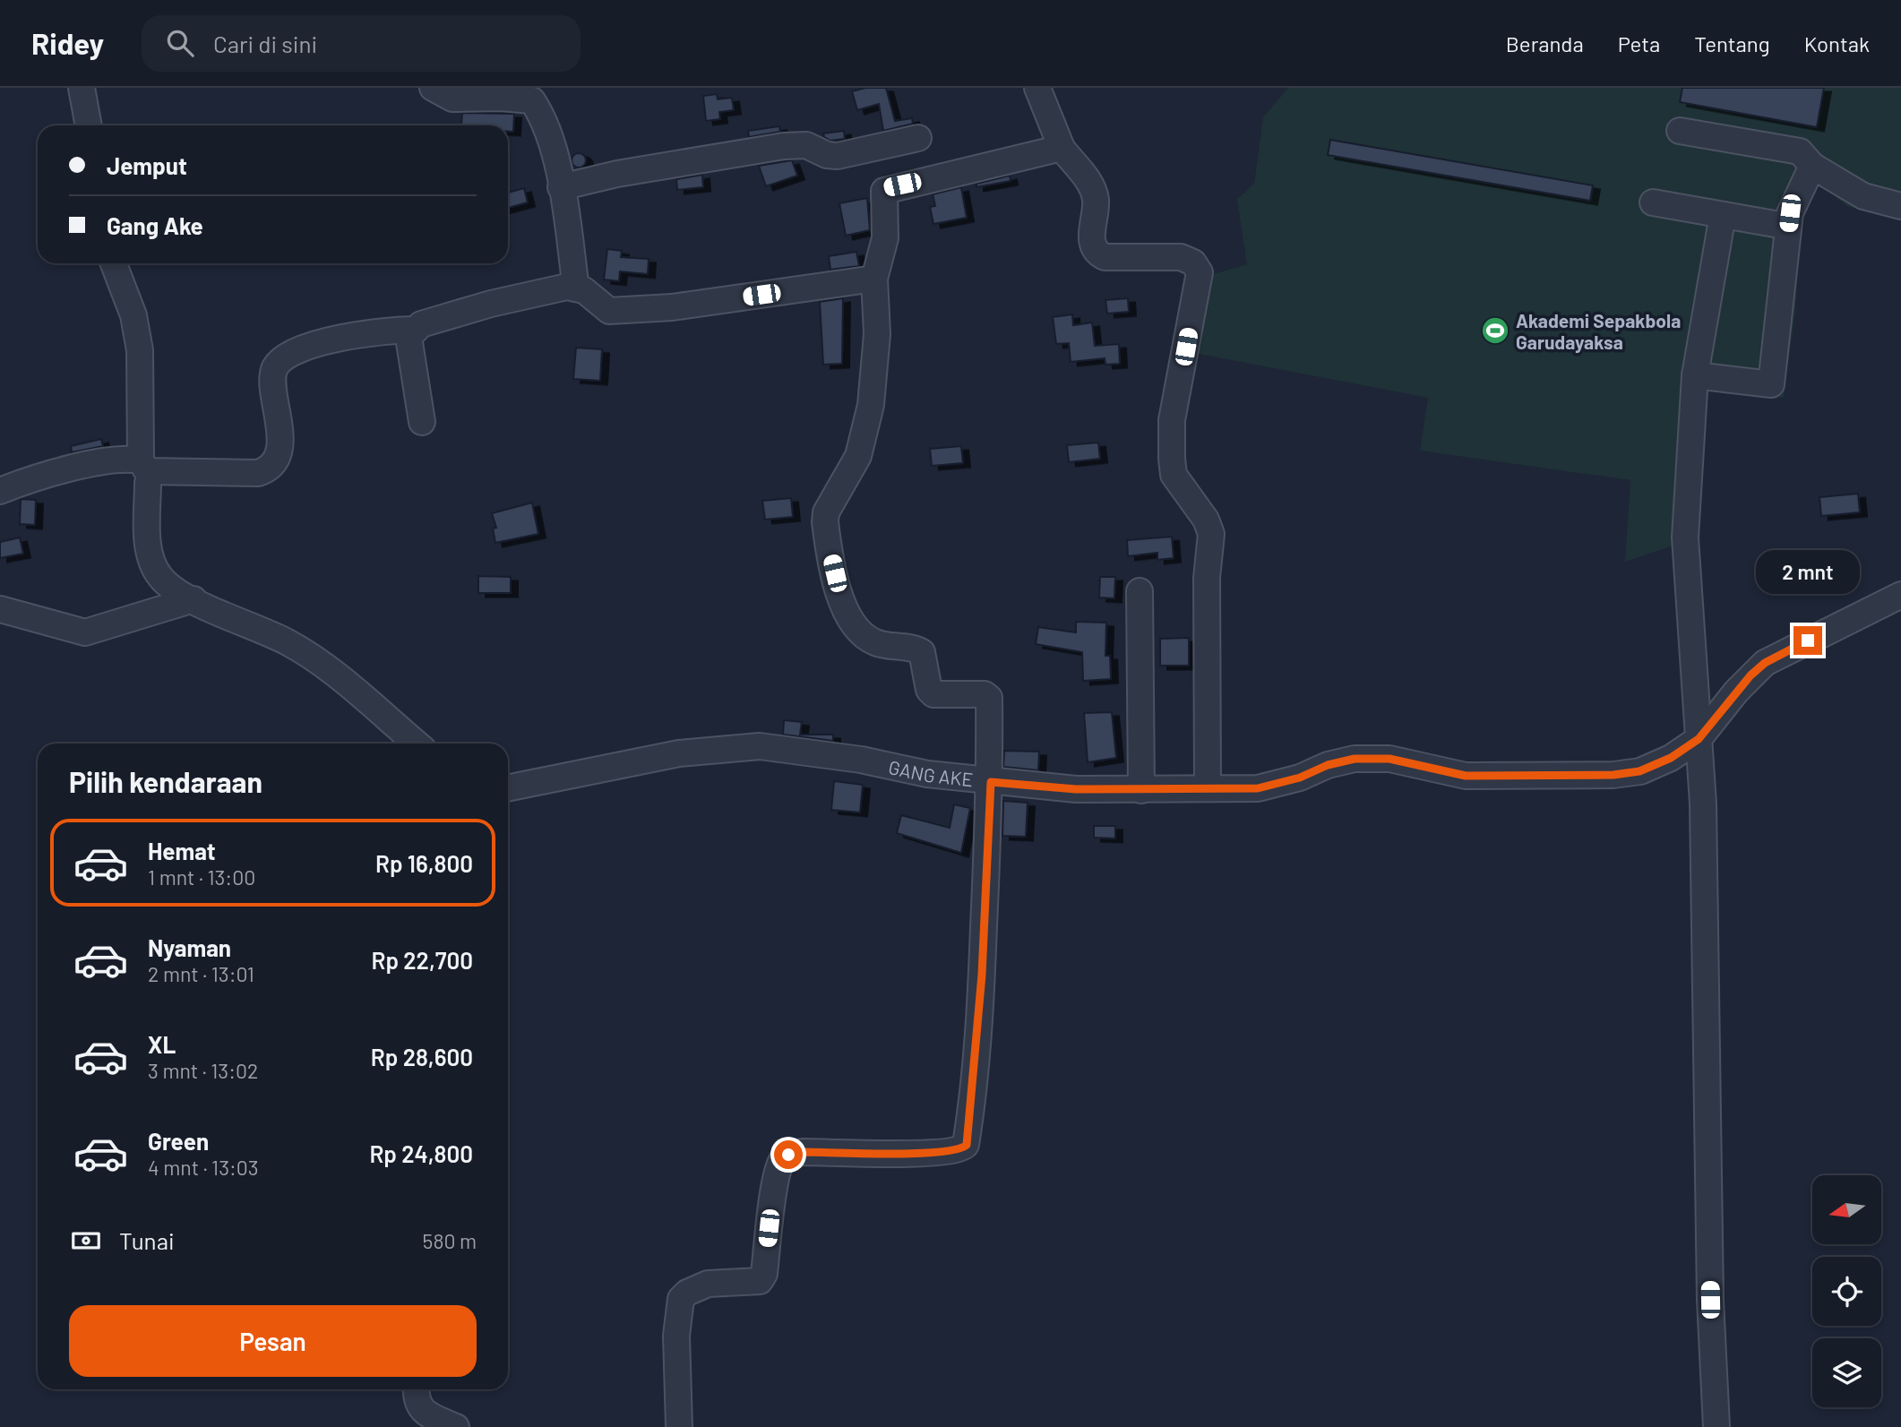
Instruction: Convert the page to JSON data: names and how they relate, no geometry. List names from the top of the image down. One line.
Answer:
{"streets":{"street":["GANG AKE"]},"places":{"sports":["Akademi Sepakbola Garudayaksa"]},"north":"left","page":{"header":"Ridey","search":"Cari di sini","nav":["Beranda","Peta","Tentang","Kontak"],"banner":["Jemput","Gang Ake"],"bubble":"2 mnt","heading":"Pilih kendaraan","list":[{"name":"Hemat","note":"1 mnt · 13:00","value":"Rp 16,800"},{"name":"Nyaman","note":"2 mnt · 13:01","value":"Rp 22,700"},{"name":"XL","note":"3 mnt · 13:02","value":"Rp 28,600"},{"name":"Green","note":"4 mnt · 13:03","value":"Rp 24,800"}],"pay":["Tunai","580 m"],"buttons":"Pesan"}}
